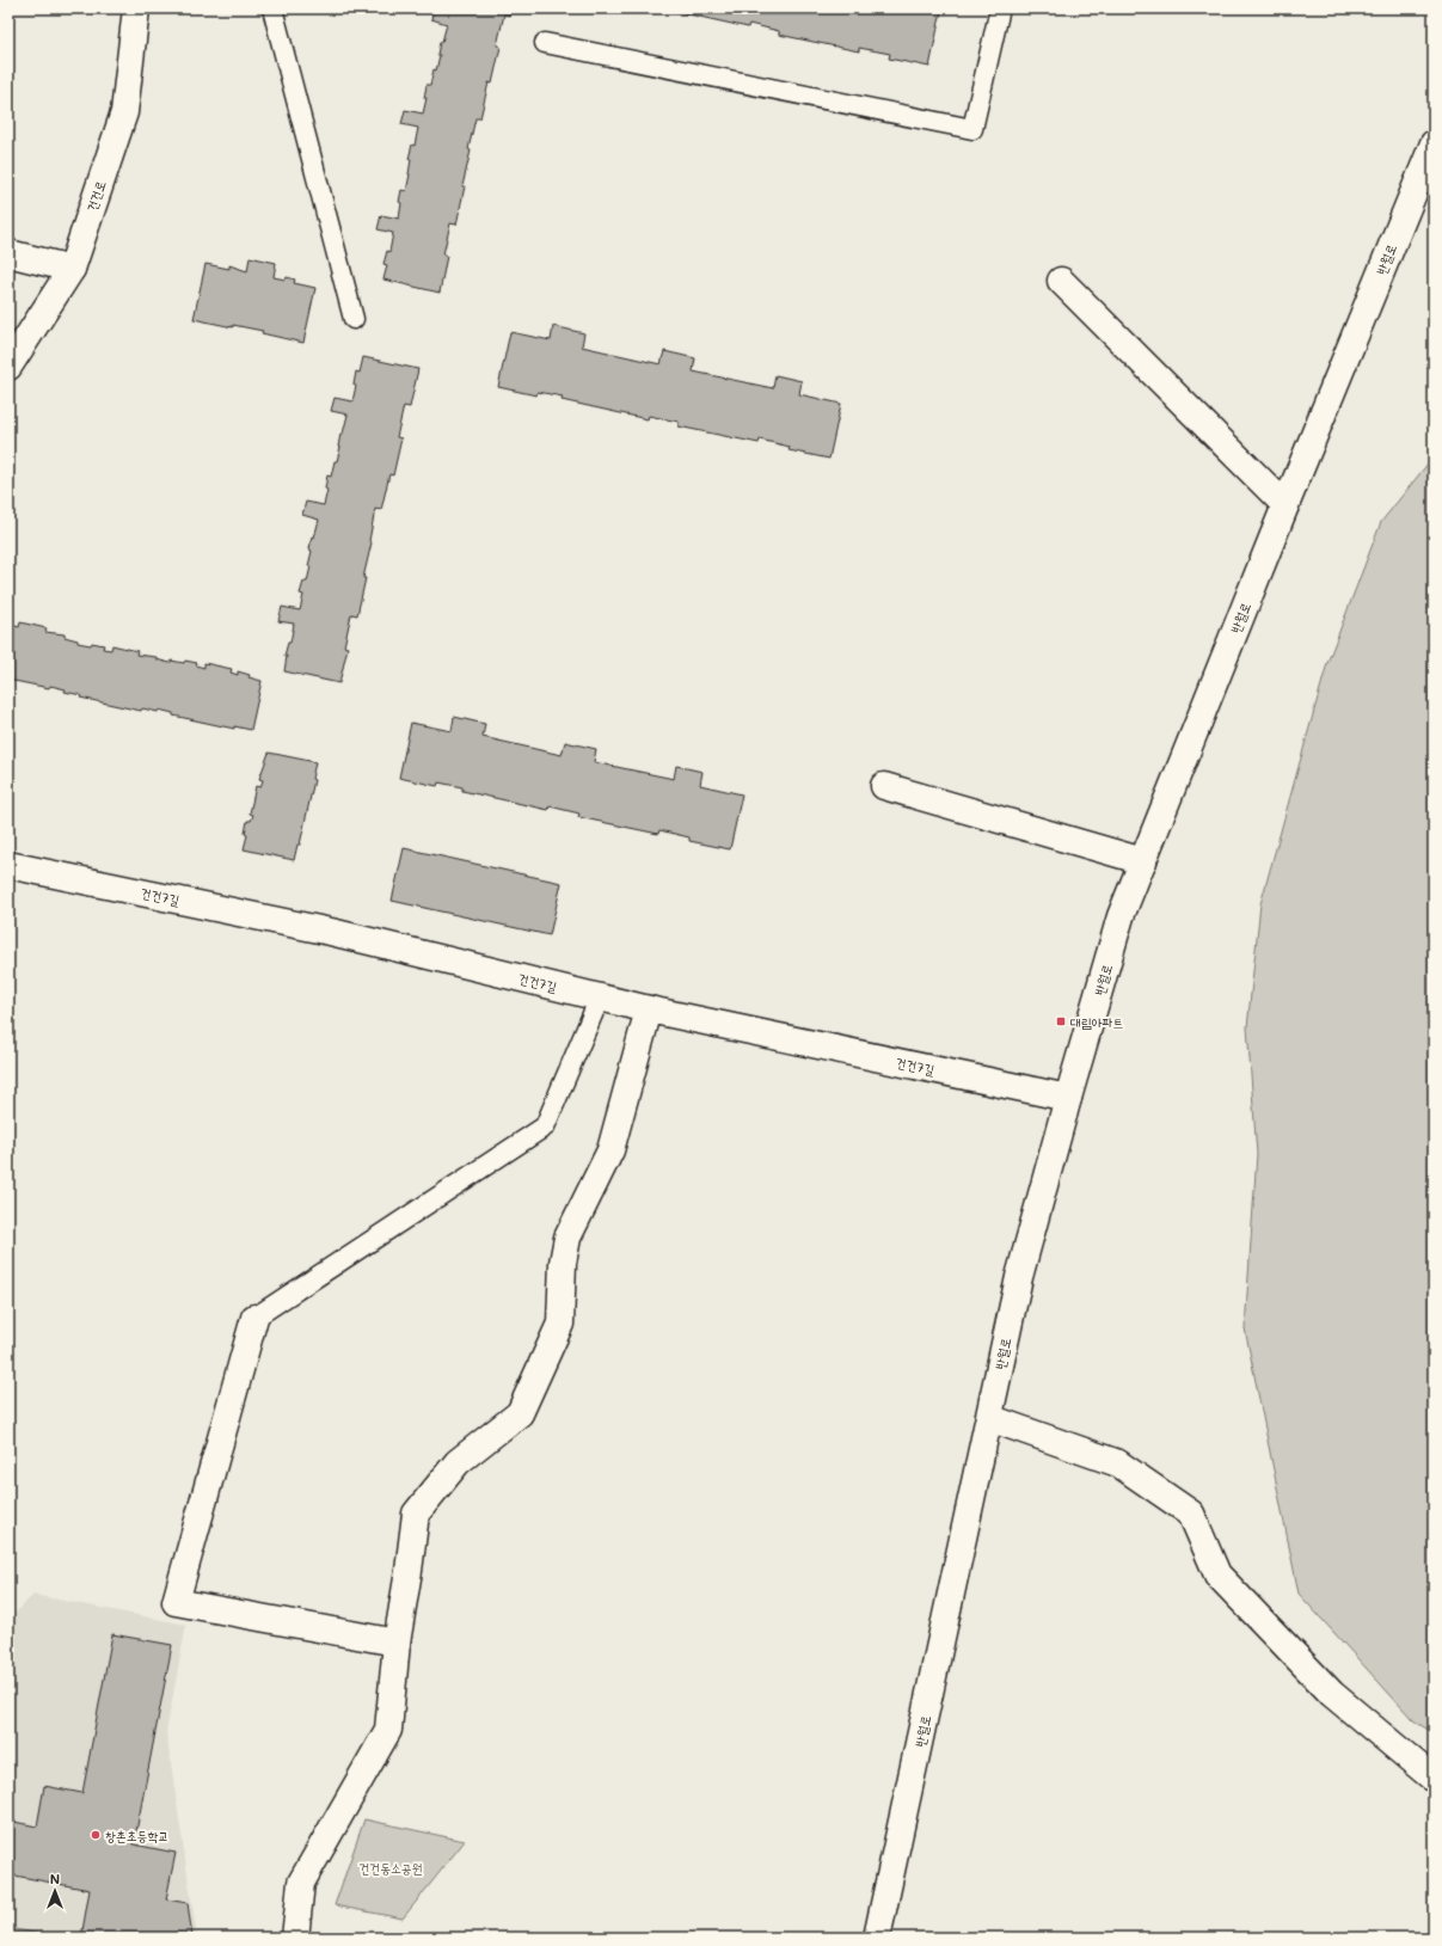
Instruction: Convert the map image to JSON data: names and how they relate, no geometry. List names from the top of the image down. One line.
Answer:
{"streets":{"street":["건건로","반월로","건건7길"]},"crossings":[["반월로","건건7길"]],"parks":["건건동소공원"],"places":{"transit":["대림아파트"],"other":["창촌초등학교"]},"north":"top"}
